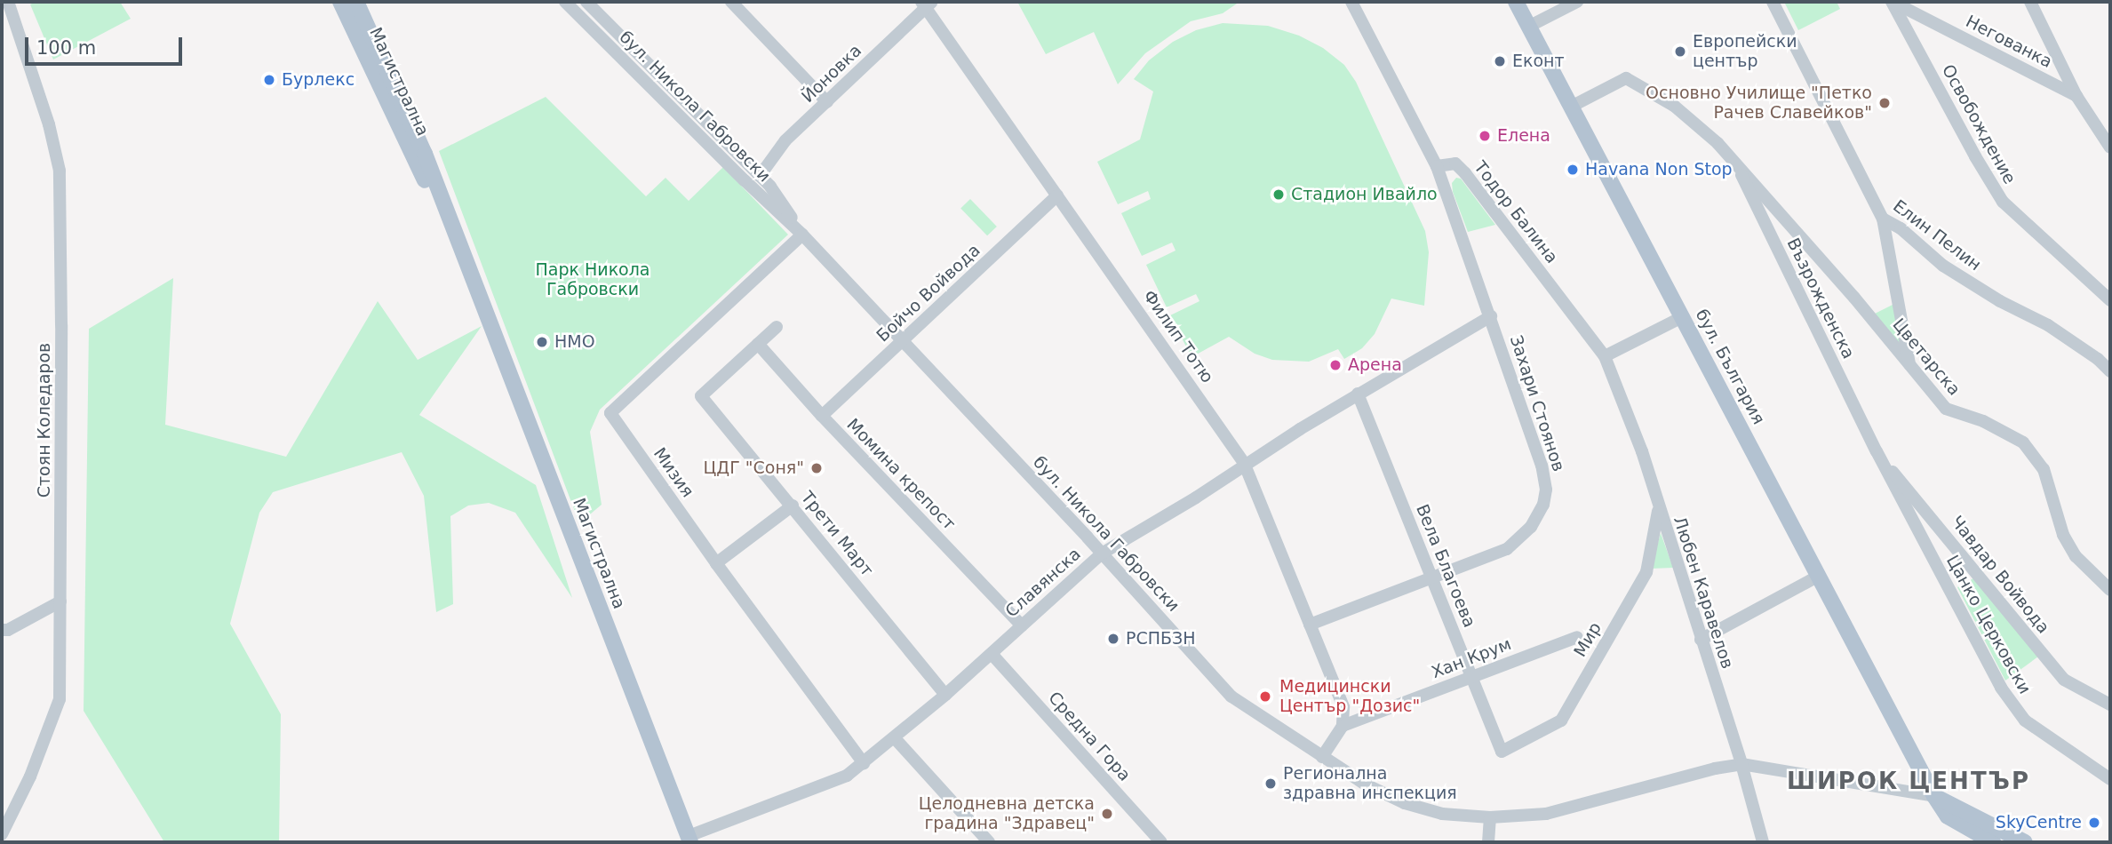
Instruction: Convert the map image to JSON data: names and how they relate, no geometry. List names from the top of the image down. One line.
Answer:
{"streets":{"main road":["Магистрална","бул. България"],"street":["Негованка","Йоновка","бул. Никола Габровски","Освобождение","Тодор Балина","Елин Пелин","Бойчо Войвода","Възрожденска","Филип Тотю","Цветарска","Захари Стоянов","Стоян Коледаров","Мизия","Момина крепост","Трети Март","Вела Благоева","Чавдар Войвода","Славянска","Любен Каравелов","Цанко Церковски","Мир","Хан Крум","Средна Гора"]},"crossings":[["Негованка","Освобождение"],["Йоновка","бул. Никола Габровски"],["Йоновка","Филип Тотю"],["Магистрална","Славянска"],["бул. Никола Габровски","Бойчо Войвода"],["бул. Никола Габровски","бул. България"],["бул. Никола Габровски","Мизия"],["бул. Никола Габровски","Славянска"],["бул. Никола Габровски","Любен Каравелов"],["Тодор Балина","Захари Стоянов"],["Тодор Балина","Любен Каравелов"],["Бойчо Войвода","Филип Тотю"],["Бойчо Войвода","Момина крепост"],["Възрожденска","Цветарска"],["Възрожденска","Чавдар Войвода"],["Възрожденска","Цанко Церковски"],["Филип Тотю","Захари Стоянов"],["Филип Тотю","Славянска"],["Филип Тотю","Хан Крум"],["Захари Стоянов","Вела Благоева"],["Захари Стоянов","Славянска"],["Мизия","Славянска"],["Момина крепост","Трети Март"],["Момина крепост","Славянска"],["Трети Март","Славянска"],["Вела Благоева","Славянска"],["Вела Благоева","Мир"],["Вела Благоева","Хан Крум"],["Чавдар Войвода","Цанко Церковски"],["Славянска","Средна Гора"],["Любен Каравелов","Мир"]],"districts":["ШИРОК ЦЕНТЪР"],"parks":["Парк Никола Габровски"],"places":["Европейски център","Еконт","Бурлекс","Основно Училище \"Петко Рачев Славейков\"","Елена","Havana Non Stop","Стадион Ивайло","HMO","Арена","ЦДГ \"Соня\"","РСПБЗН","Медицински Център \"Дозис\"","Регионална здравна инспекция","Целодневна детска градина \"Здравец\"","SkyCentre"],"scale_bar":"100 m"}
